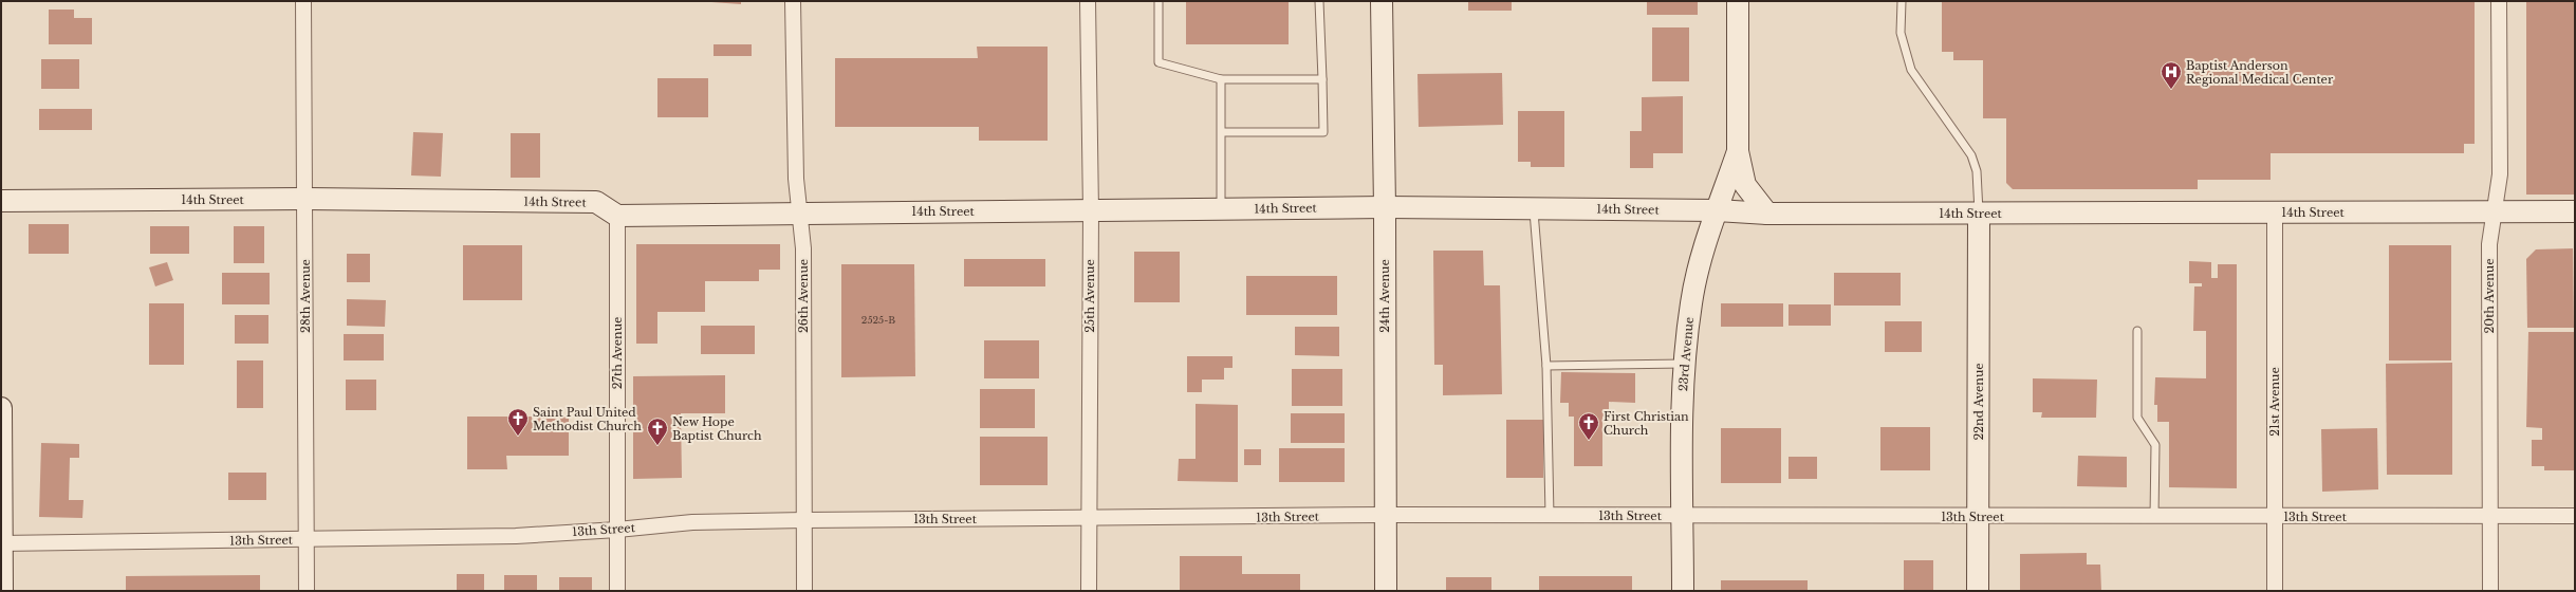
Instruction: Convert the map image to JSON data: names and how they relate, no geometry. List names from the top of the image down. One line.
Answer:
{"streets":{"main road":["14th Street","24th Avenue","23rd Avenue","22nd Avenue"],"street":["28th Avenue","26th Avenue","25th Avenue","20th Avenue","27th Avenue","21st Avenue","13th Street"]},"crossings":[["14th Street","28th Avenue"],["14th Street","26th Avenue"],["14th Street","25th Avenue"],["14th Street","24th Avenue"],["14th Street","20th Avenue"],["14th Street","27th Avenue"],["14th Street","23rd Avenue"],["14th Street","22nd Avenue"],["14th Street","21st Avenue"],["28th Avenue","13th Street"],["26th Avenue","13th Street"],["25th Avenue","13th Street"],["24th Avenue","13th Street"],["20th Avenue","13th Street"],["27th Avenue","13th Street"],["23rd Avenue","13th Street"],["22nd Avenue","13th Street"],["21st Avenue","13th Street"]],"places":{"hospital":["Baptist Anderson Regional Medical Center"],"church":["Saint Paul United Methodist Church","First Christian Church","New Hope Baptist Church"]},"house_numbers":["2525-B"]}
